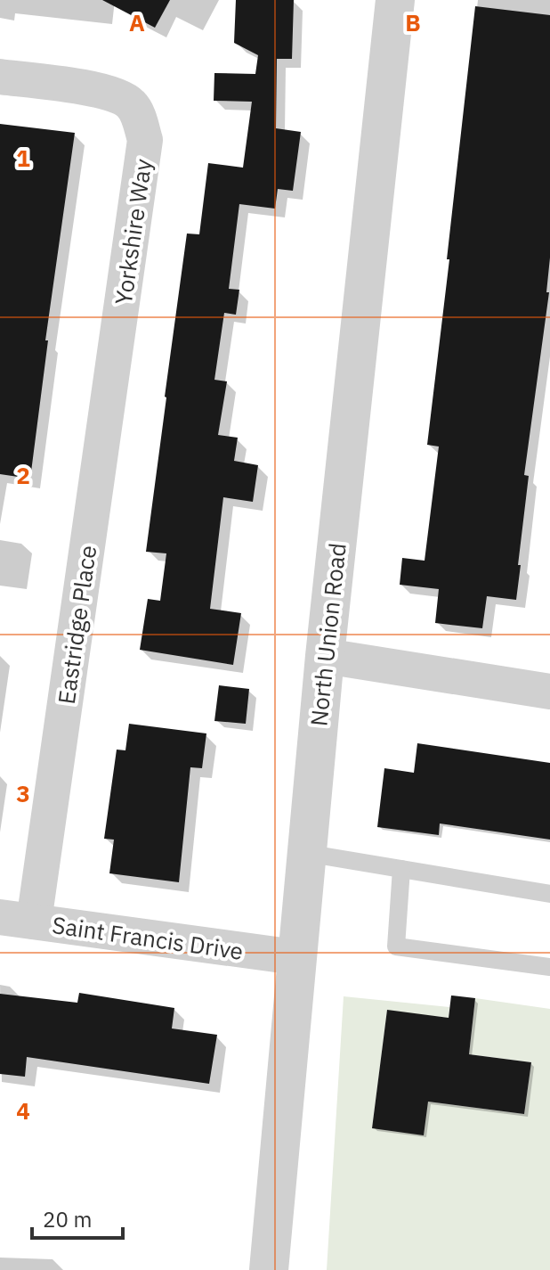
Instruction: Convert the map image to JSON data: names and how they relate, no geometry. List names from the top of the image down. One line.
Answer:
{"streets":{"street":["Yorkshire Way","Eastridge Place","North Union Road","Saint Francis Drive"]},"crossings":[["Yorkshire Way","Eastridge Place"],["Eastridge Place","Saint Francis Drive"],["North Union Road","Saint Francis Drive"]],"scale_bar":"20 m","grid":{"columns":["A","B"],"rows":["1","2","3","4"]}}
